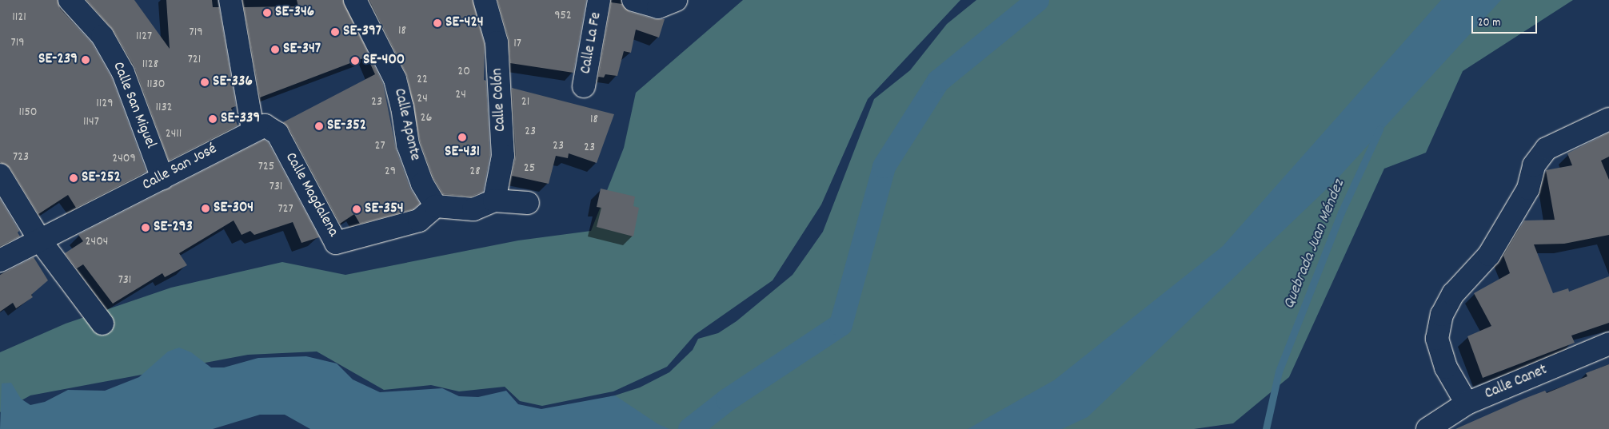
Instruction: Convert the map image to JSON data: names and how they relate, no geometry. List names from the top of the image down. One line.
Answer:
{"streets":{"street":["Calle La Fe","Calle Colón","Calle San Miguel","Calle Aponte","Calle San José","Calle Magdalena","Calle Canet"]},"crossings":[["Calle San Miguel","Calle San José"],["Calle Aponte","Calle Magdalena"],["Calle San José","Calle Magdalena"]],"water":["Quebrada Juan Méndez"],"places":["SE-346","SE-424","SE-397","SE-347","SE-239","SE-400","SE-336","SE-339","SE-352","SE-431","SE-252","SE-304","SE-354","SE-293"],"house_numbers":["952","1121","18","719","1127","719","17","721","1128","20","22","1130","24","24","23","21","1129","1132","1150","26","18","1147","23","2411","27","23","23","723","2409","725","25","29","28","731","727","2404","731"],"scale_bar":"20 m"}
